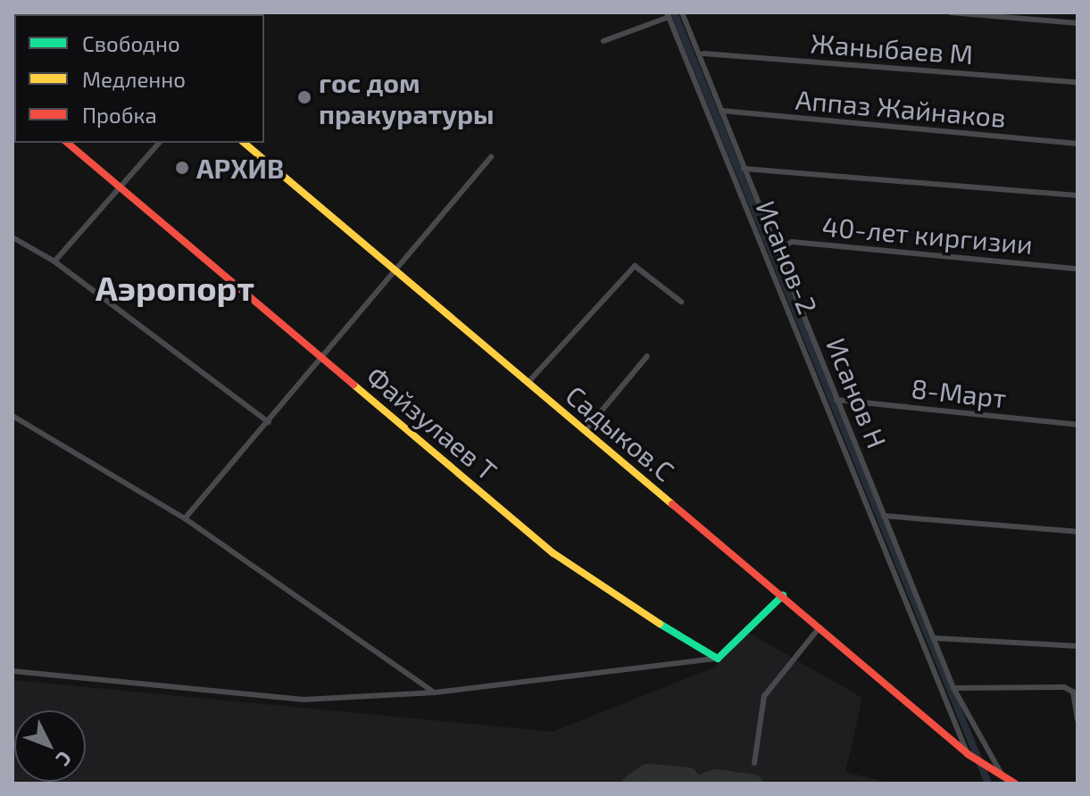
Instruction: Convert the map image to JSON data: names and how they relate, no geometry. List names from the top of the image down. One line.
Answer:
{"streets":{"main road":["Файзулаев Т","Садыков.С"],"street":["Жаныбаев М","Аппаз Жайнаков","40-лет киргизии","Исанов-2","Исанов Н","8-Март"]},"crossings":[["Жаныбаев М","Исанов Н"],["Аппаз Жайнаков","Исанов Н"],["40-лет киргизии","Исанов Н"],["Исанов-2","Садыков.С"],["Исанов Н","8-Март"],["Исанов Н","Садыков.С"]],"districts":["Аэропорт"],"places":["гос дом пракуратуры","АРХИВ"],"legend":["Свободно","Медленно","Пробка"],"north":"bottom right"}
